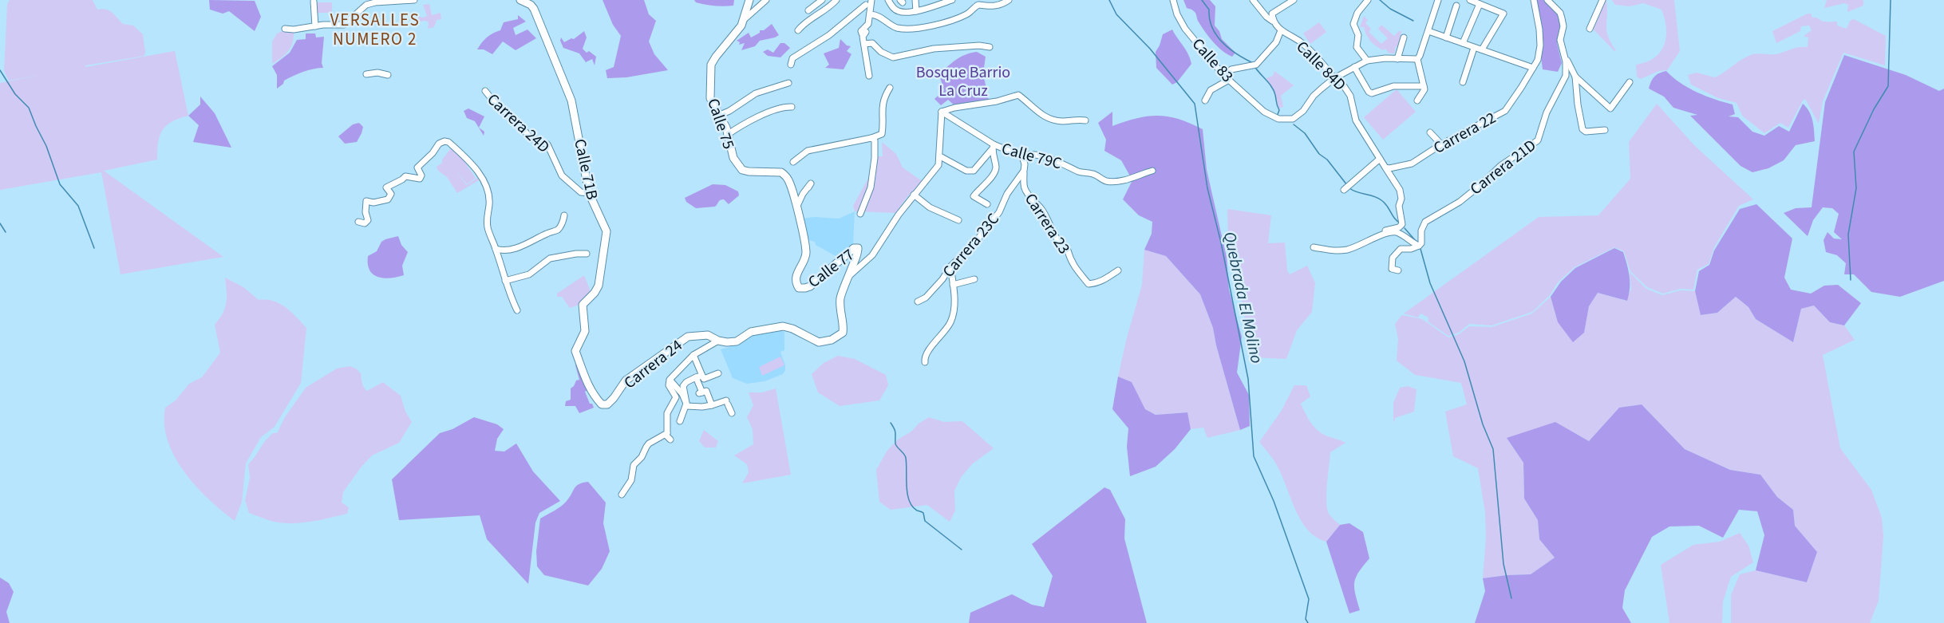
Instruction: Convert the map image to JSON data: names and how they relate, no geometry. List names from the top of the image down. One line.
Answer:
{"streets":{"street":["Calle 83","Calle 84D","Carrera 24D","Calle 75","Carrera 22","Calle 79C","Carrera 21D","Calle 71B","Carrera 23","Carrera 23C","Calle 77","Carrera 24"]},"crossings":[["Calle 83","Calle 84D"],["Calle 84D","Carrera 22"],["Carrera 24D","Calle 71B"],["Calle 75","Calle 77"],["Calle 79C","Carrera 23C"],["Calle 71B","Carrera 24"],["Carrera 23","Carrera 23C"],["Calle 77","Carrera 24"]],"districts":["VERSALLES NUMERO 2"],"water":["Quebrada El Molino"],"parks":["Bosque Barrio La Cruz"]}
